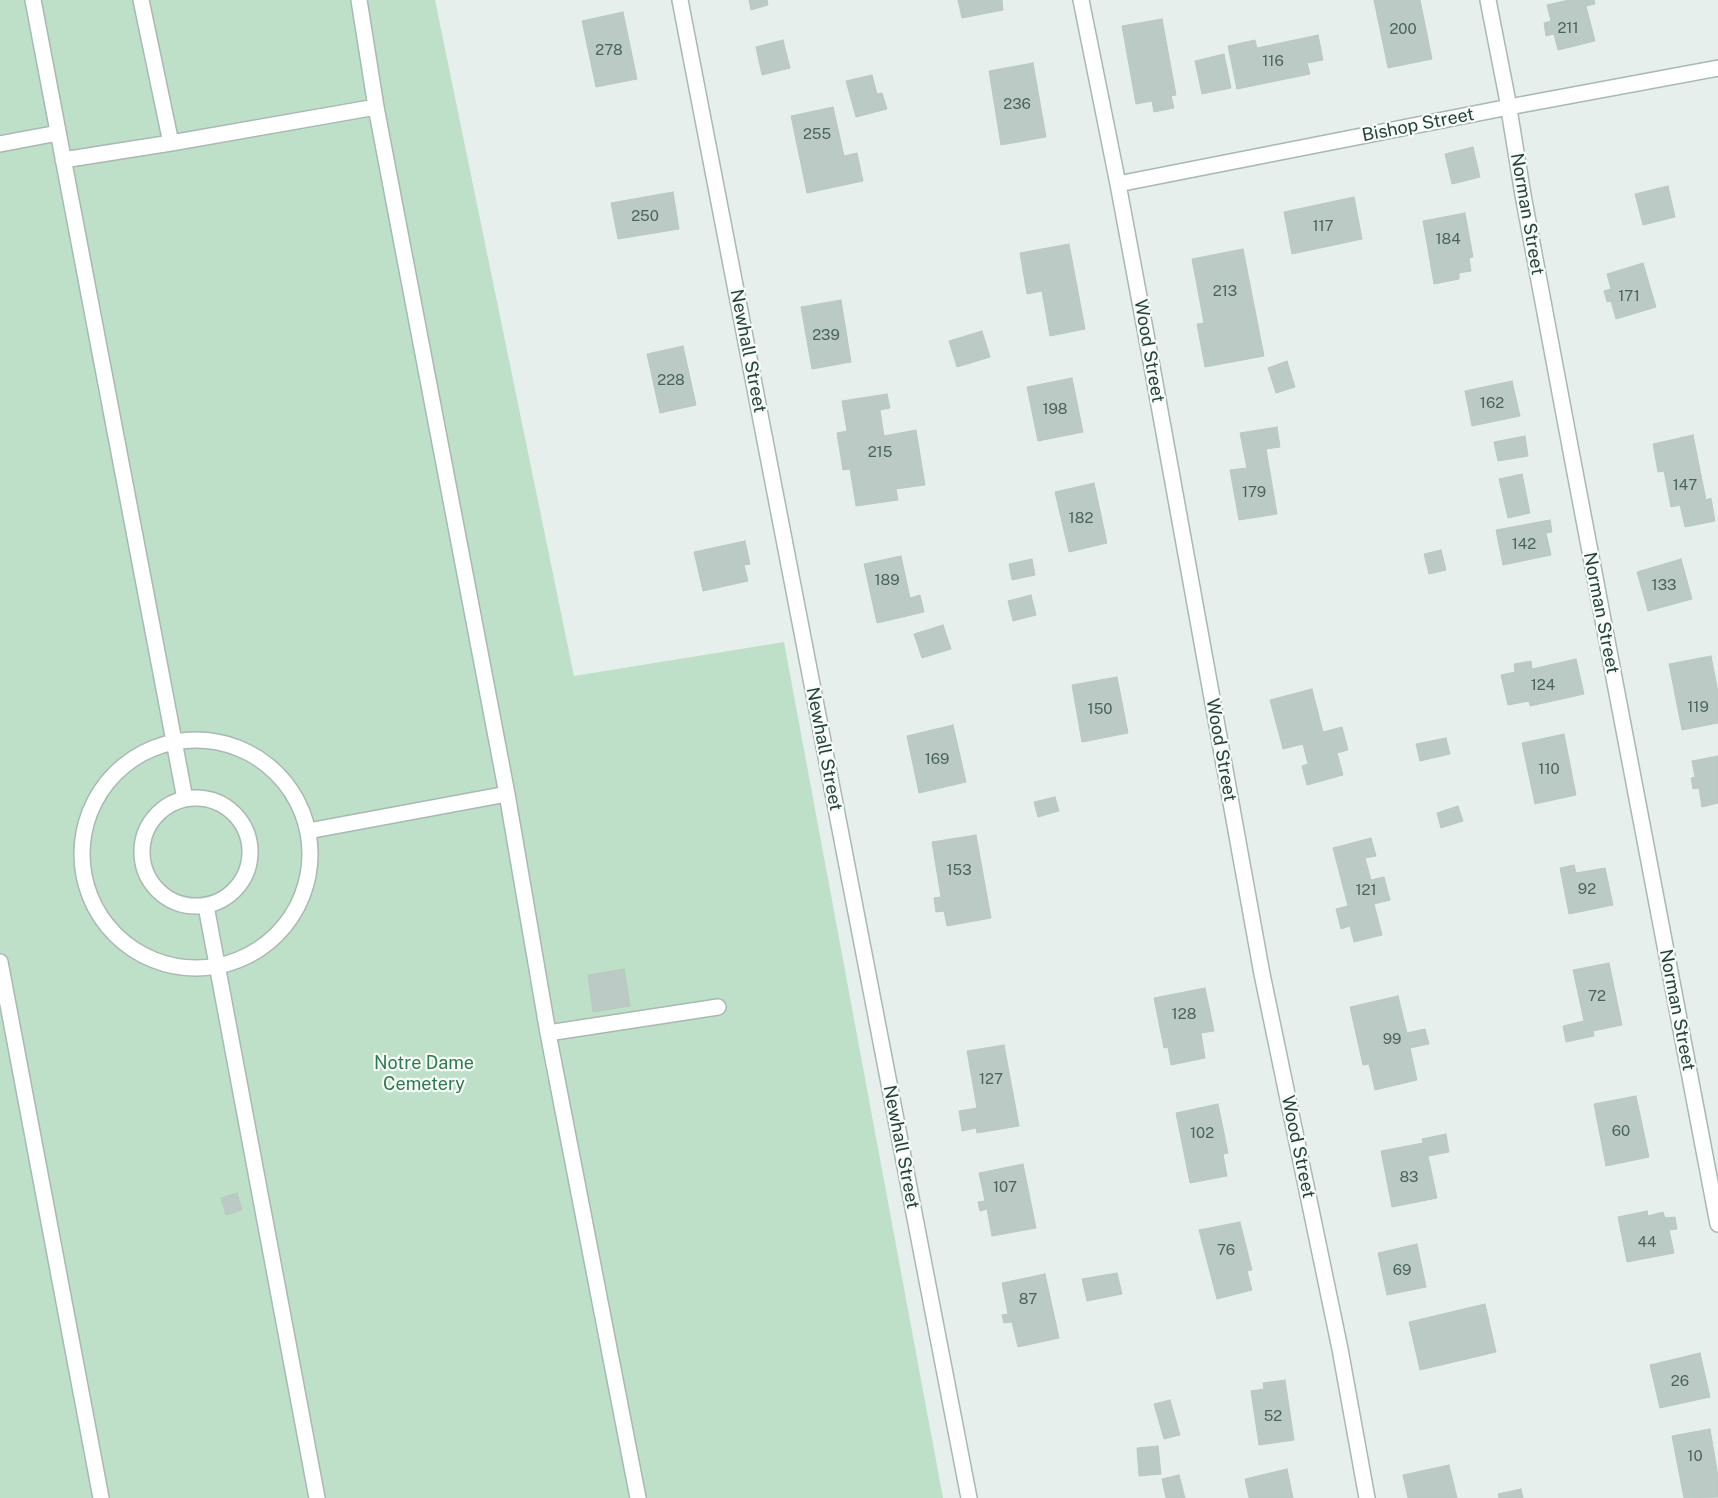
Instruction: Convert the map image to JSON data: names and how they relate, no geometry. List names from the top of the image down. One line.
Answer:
{"streets":{"street":["Bishop Street","Norman Street","Newhall Street","Wood Street"]},"crossings":[["Bishop Street","Norman Street"],["Bishop Street","Wood Street"]],"parks":["Notre Dame Cemetery"],"house_numbers":["211","200","278","116","236","255","250","117","184","213","171","239","228","162","198","215","147","179","182","142","189","133","124","119","150","169","110","153","92","121","72","128","99","127","60","102","83","107","44","76","69","87","26","52","10"]}
